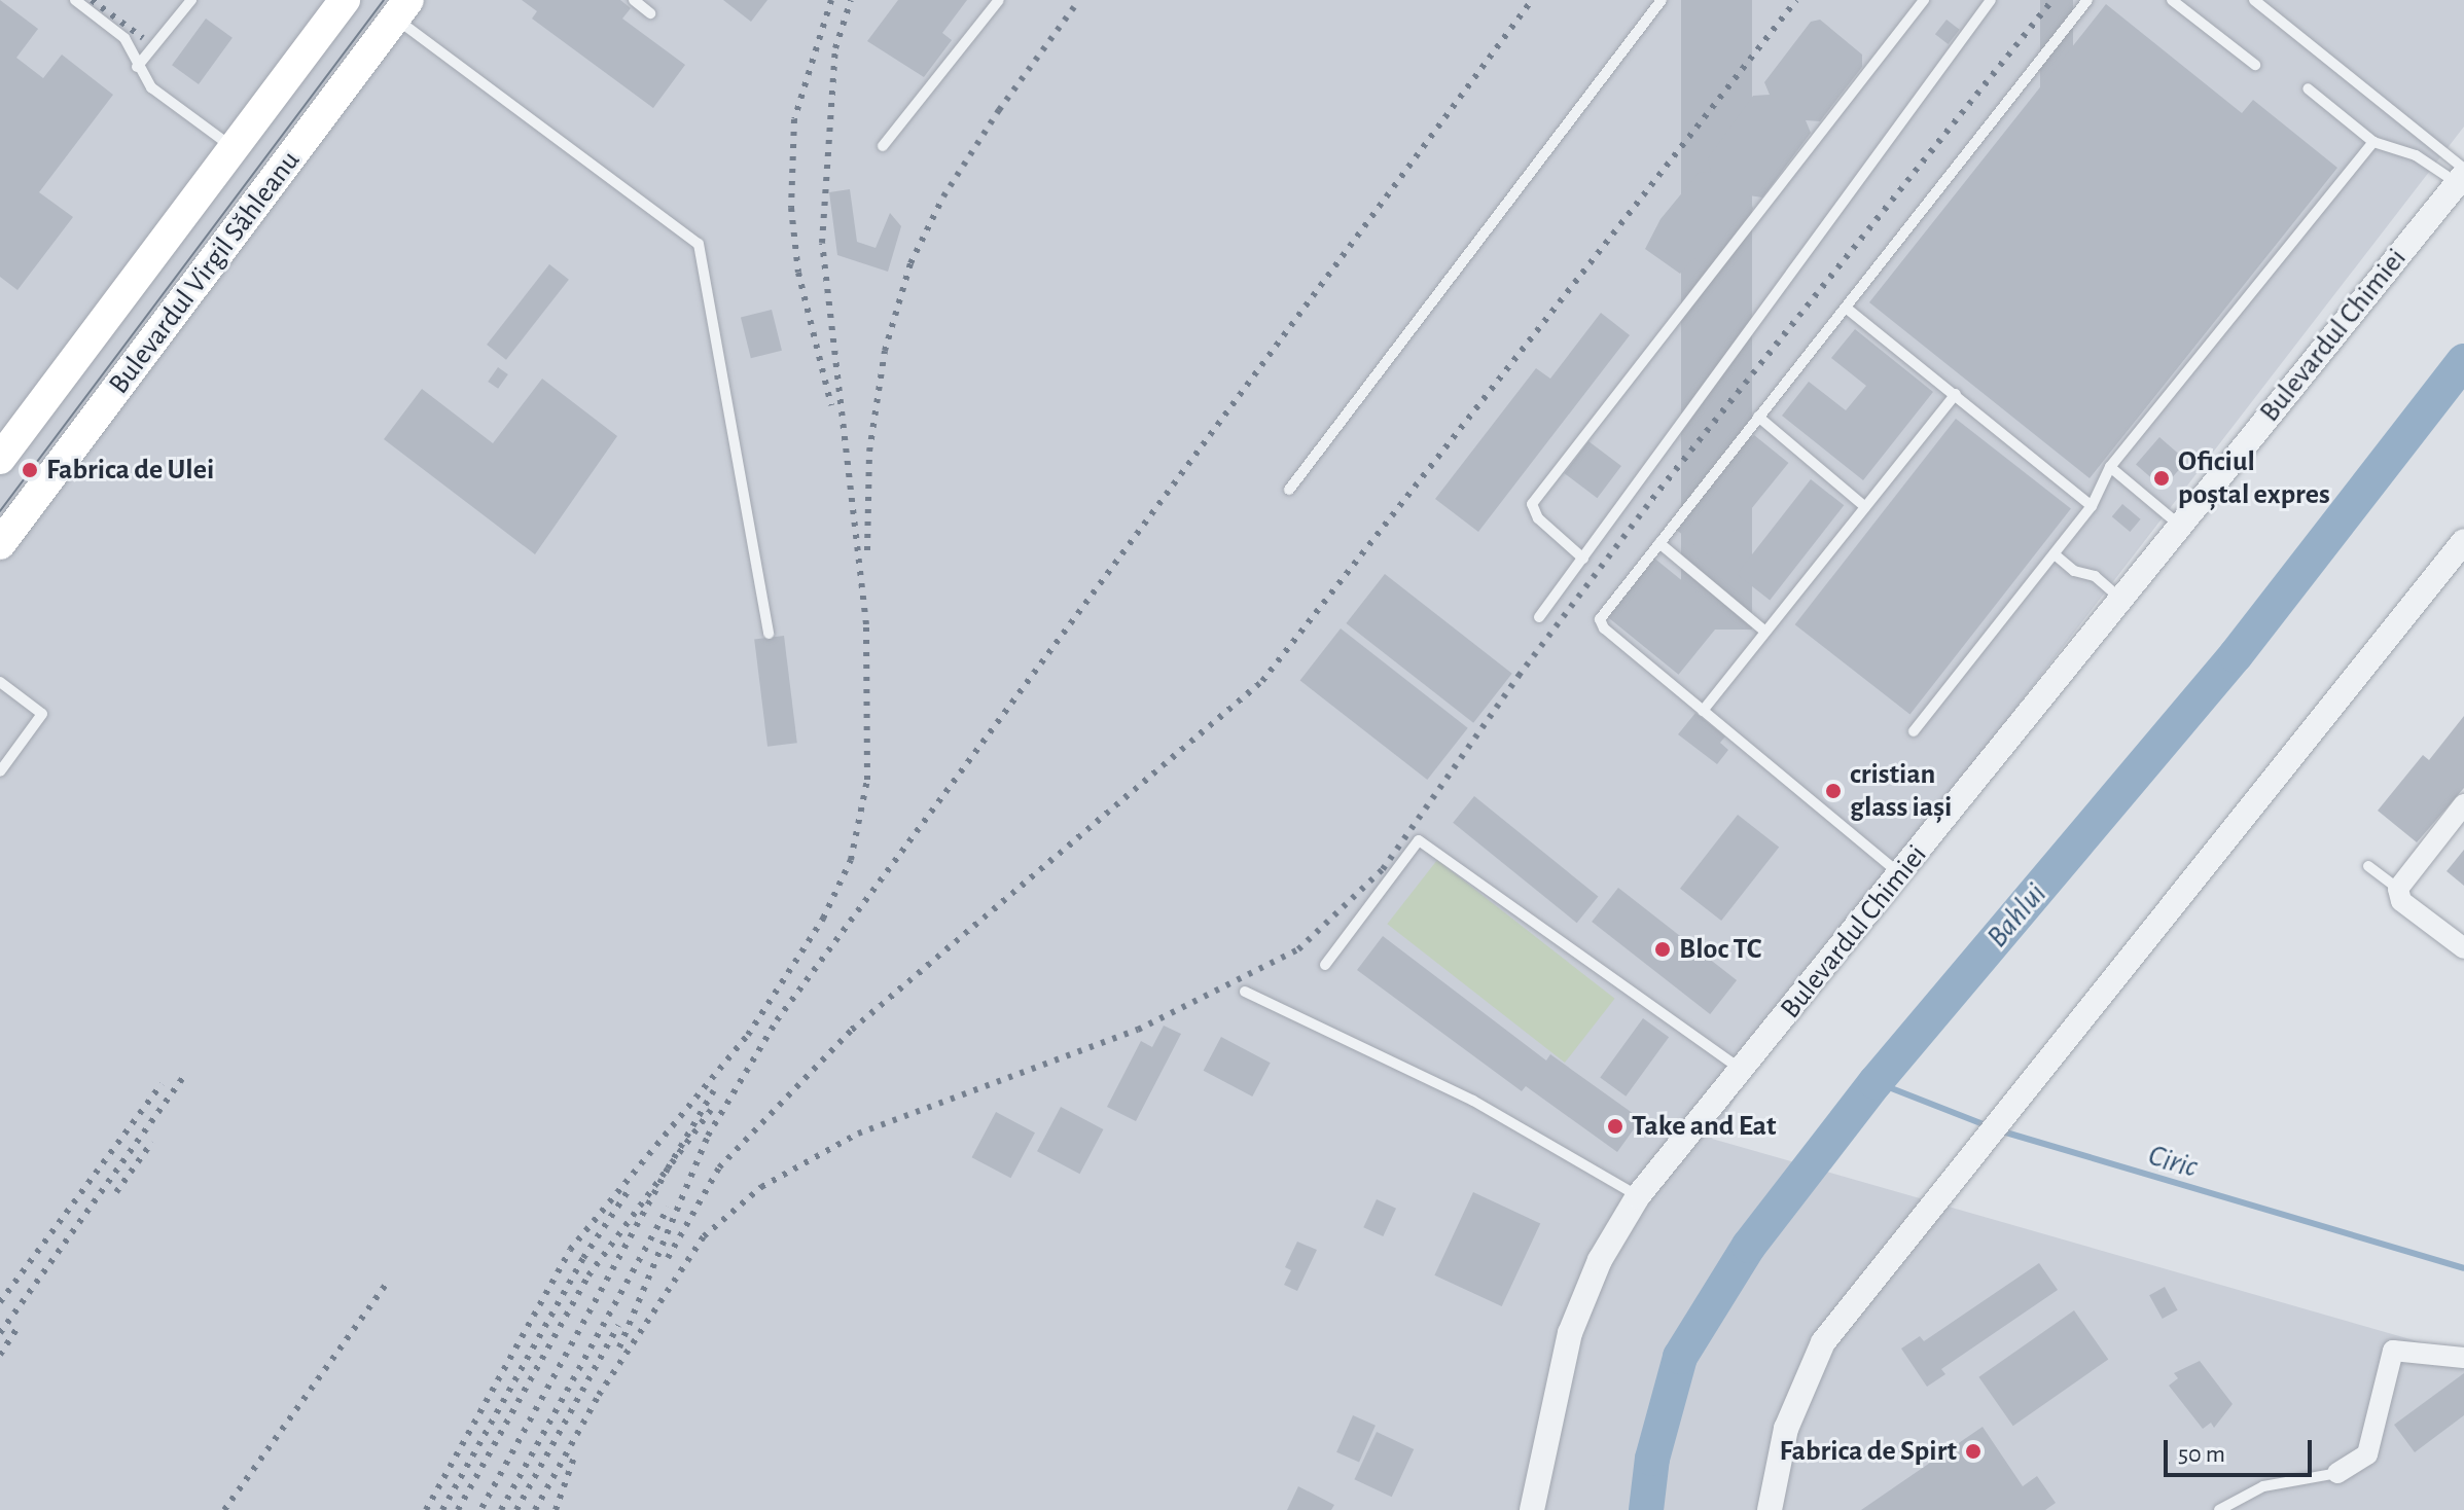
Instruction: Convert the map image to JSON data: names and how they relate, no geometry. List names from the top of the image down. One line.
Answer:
{"streets":{"main road":["Bulevardul Virgil Săhleanu"],"street":["Bulevardul Chimiei"]},"water":["Bahlui","Ciric"],"places":["Fabrica de Ulei","Oficiul poștal expres","cristian glass iași","Bloc TC","Take and Eat","Fabrica de Spirt"],"scale_bar":"50 m"}
